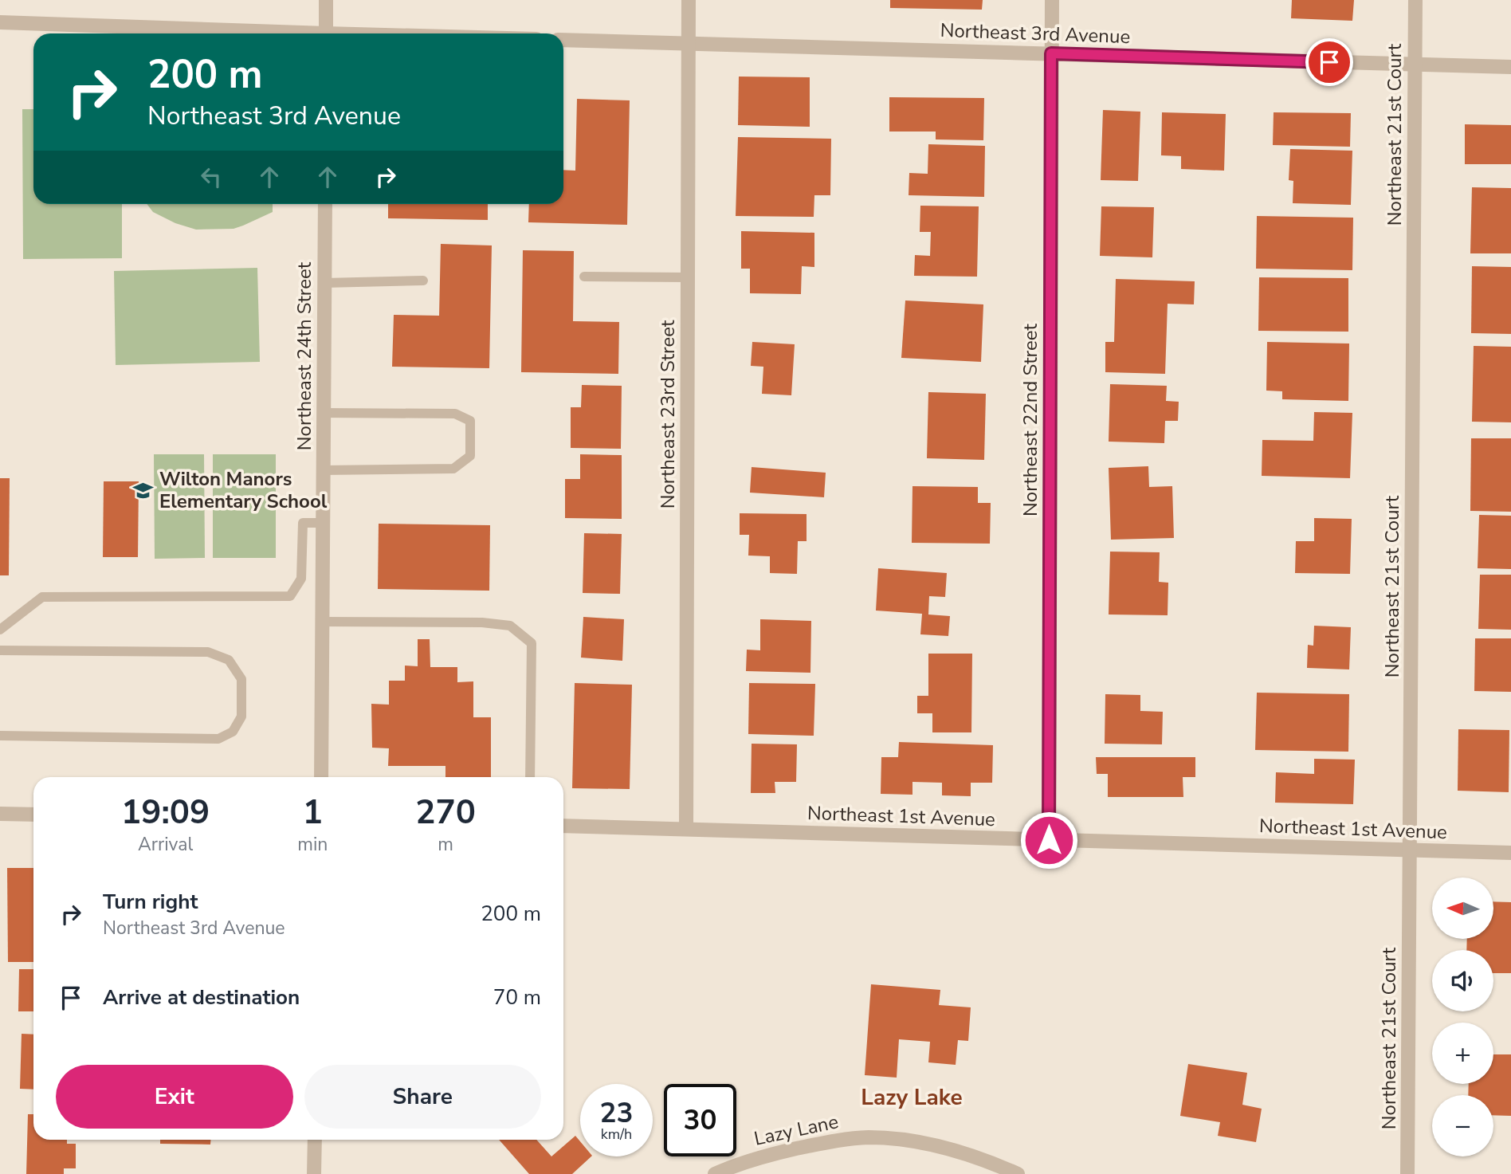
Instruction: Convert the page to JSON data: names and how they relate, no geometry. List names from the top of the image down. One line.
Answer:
{"streets":{"street":["Northeast 3rd Avenue","Northeast 21st Court","Northeast 24th Street","Northeast 23rd Street","Northeast 22nd Street","Northeast 1st Avenue","Lazy Lane"]},"crossings":[["Northeast 3rd Avenue","Northeast 21st Court"],["Northeast 3rd Avenue","Northeast 23rd Street"],["Northeast 3rd Avenue","Northeast 22nd Street"],["Northeast 21st Court","Northeast 1st Avenue"],["Northeast 23rd Street","Northeast 1st Avenue"],["Northeast 22nd Street","Northeast 1st Avenue"]],"districts":["Lazy Lake"],"places":{"school or university":["Wilton Manors Elementary School"]},"north":"left","page":{"turn":["200 m","Northeast 3rd Avenue"],"eta":["19:09","Arrival","1","min","270","m"],"list":[{"name":"Turn right","note":"Northeast 3rd Avenue","value":"200 m"},{"name":"Arrive at destination","value":"70 m"}],"map_buttons":["+","−"],"buttons":["Exit","Share"],"speed":"23 km/h","limit":"30"}}
